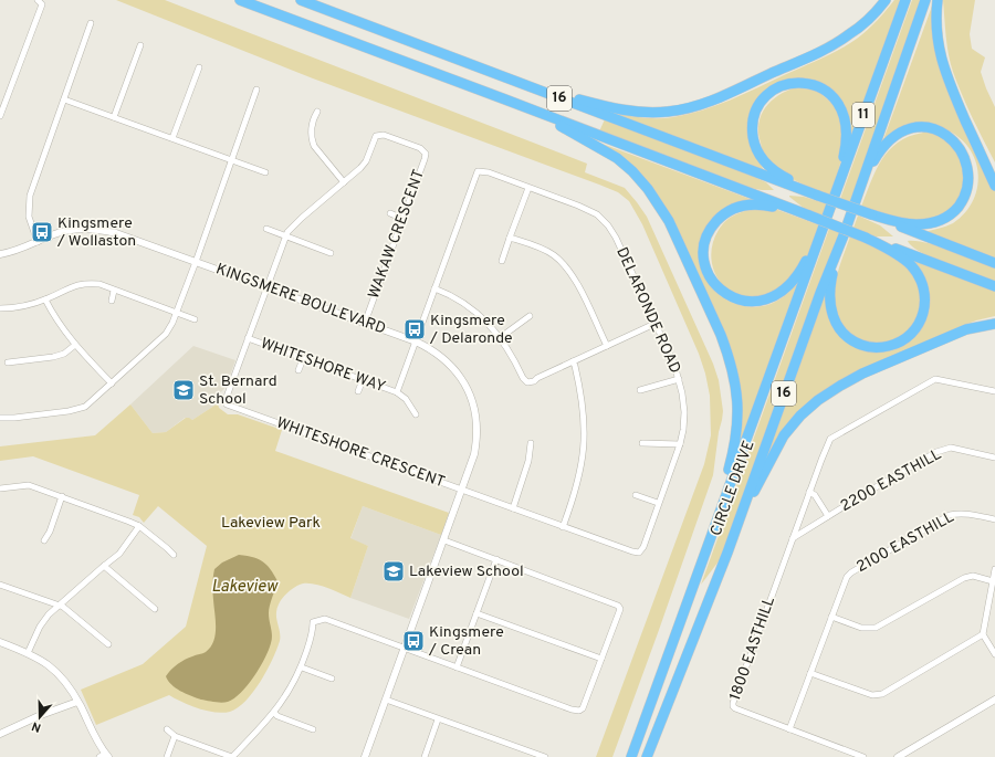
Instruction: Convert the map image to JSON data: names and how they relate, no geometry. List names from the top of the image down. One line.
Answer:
{"streets":{"highway":["16","11","CIRCLE DRIVE"],"street":["WAKAW CRESCENT","KINGSMERE BOULEVARD","DELARONDE ROAD","WHITESHORE WAY","WHITESHORE CRESCENT","2200 EASTHILL","2100 EASTHILL","1800 EASTHILL"]},"crossings":[["11","CIRCLE DRIVE"],["WAKAW CRESCENT","KINGSMERE BOULEVARD"],["WAKAW CRESCENT","WHITESHORE CRESCENT"],["KINGSMERE BOULEVARD","DELARONDE ROAD"],["KINGSMERE BOULEVARD","WHITESHORE WAY"],["KINGSMERE BOULEVARD","WHITESHORE CRESCENT"],["DELARONDE ROAD","WHITESHORE WAY"],["DELARONDE ROAD","WHITESHORE CRESCENT"],["WHITESHORE WAY","WHITESHORE CRESCENT"],["2200 EASTHILL","1800 EASTHILL"],["2100 EASTHILL","1800 EASTHILL"]],"water":["Lakeview"],"parks":["Lakeview Park"],"places":{"bus stop":["Kingsmere / Wollaston","Kingsmere / Delaronde","Kingsmere / Crean"],"school or university":["St. Bernard School","Lakeview School"]},"north":"bottom"}
